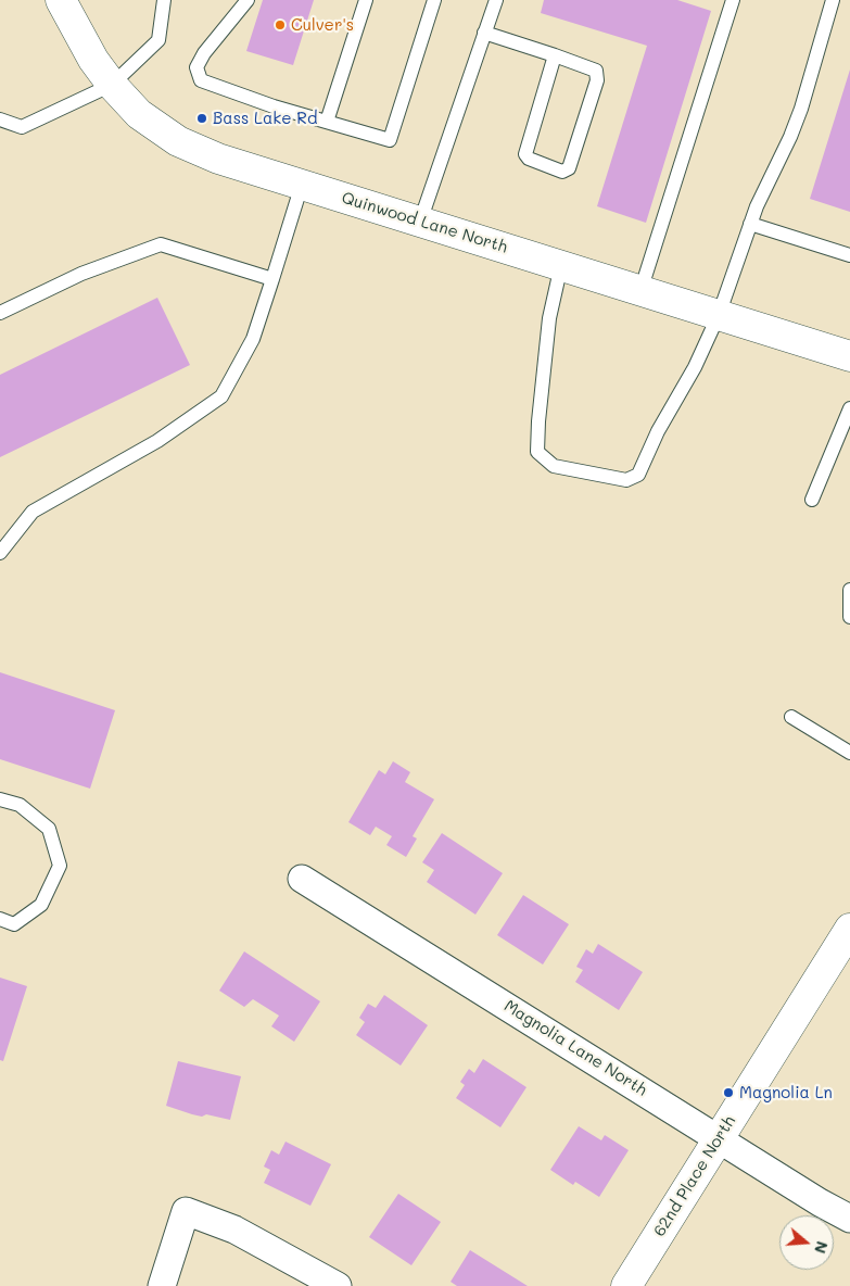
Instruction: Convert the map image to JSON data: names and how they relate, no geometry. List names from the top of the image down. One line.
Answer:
{"streets":{"street":["Quinwood Lane North","Magnolia Lane North","62nd Place North"]},"crossings":[["Magnolia Lane North","62nd Place North"]],"places":["Culver's","Bass Lake Rd","Magnolia Ln"],"north":"right"}
